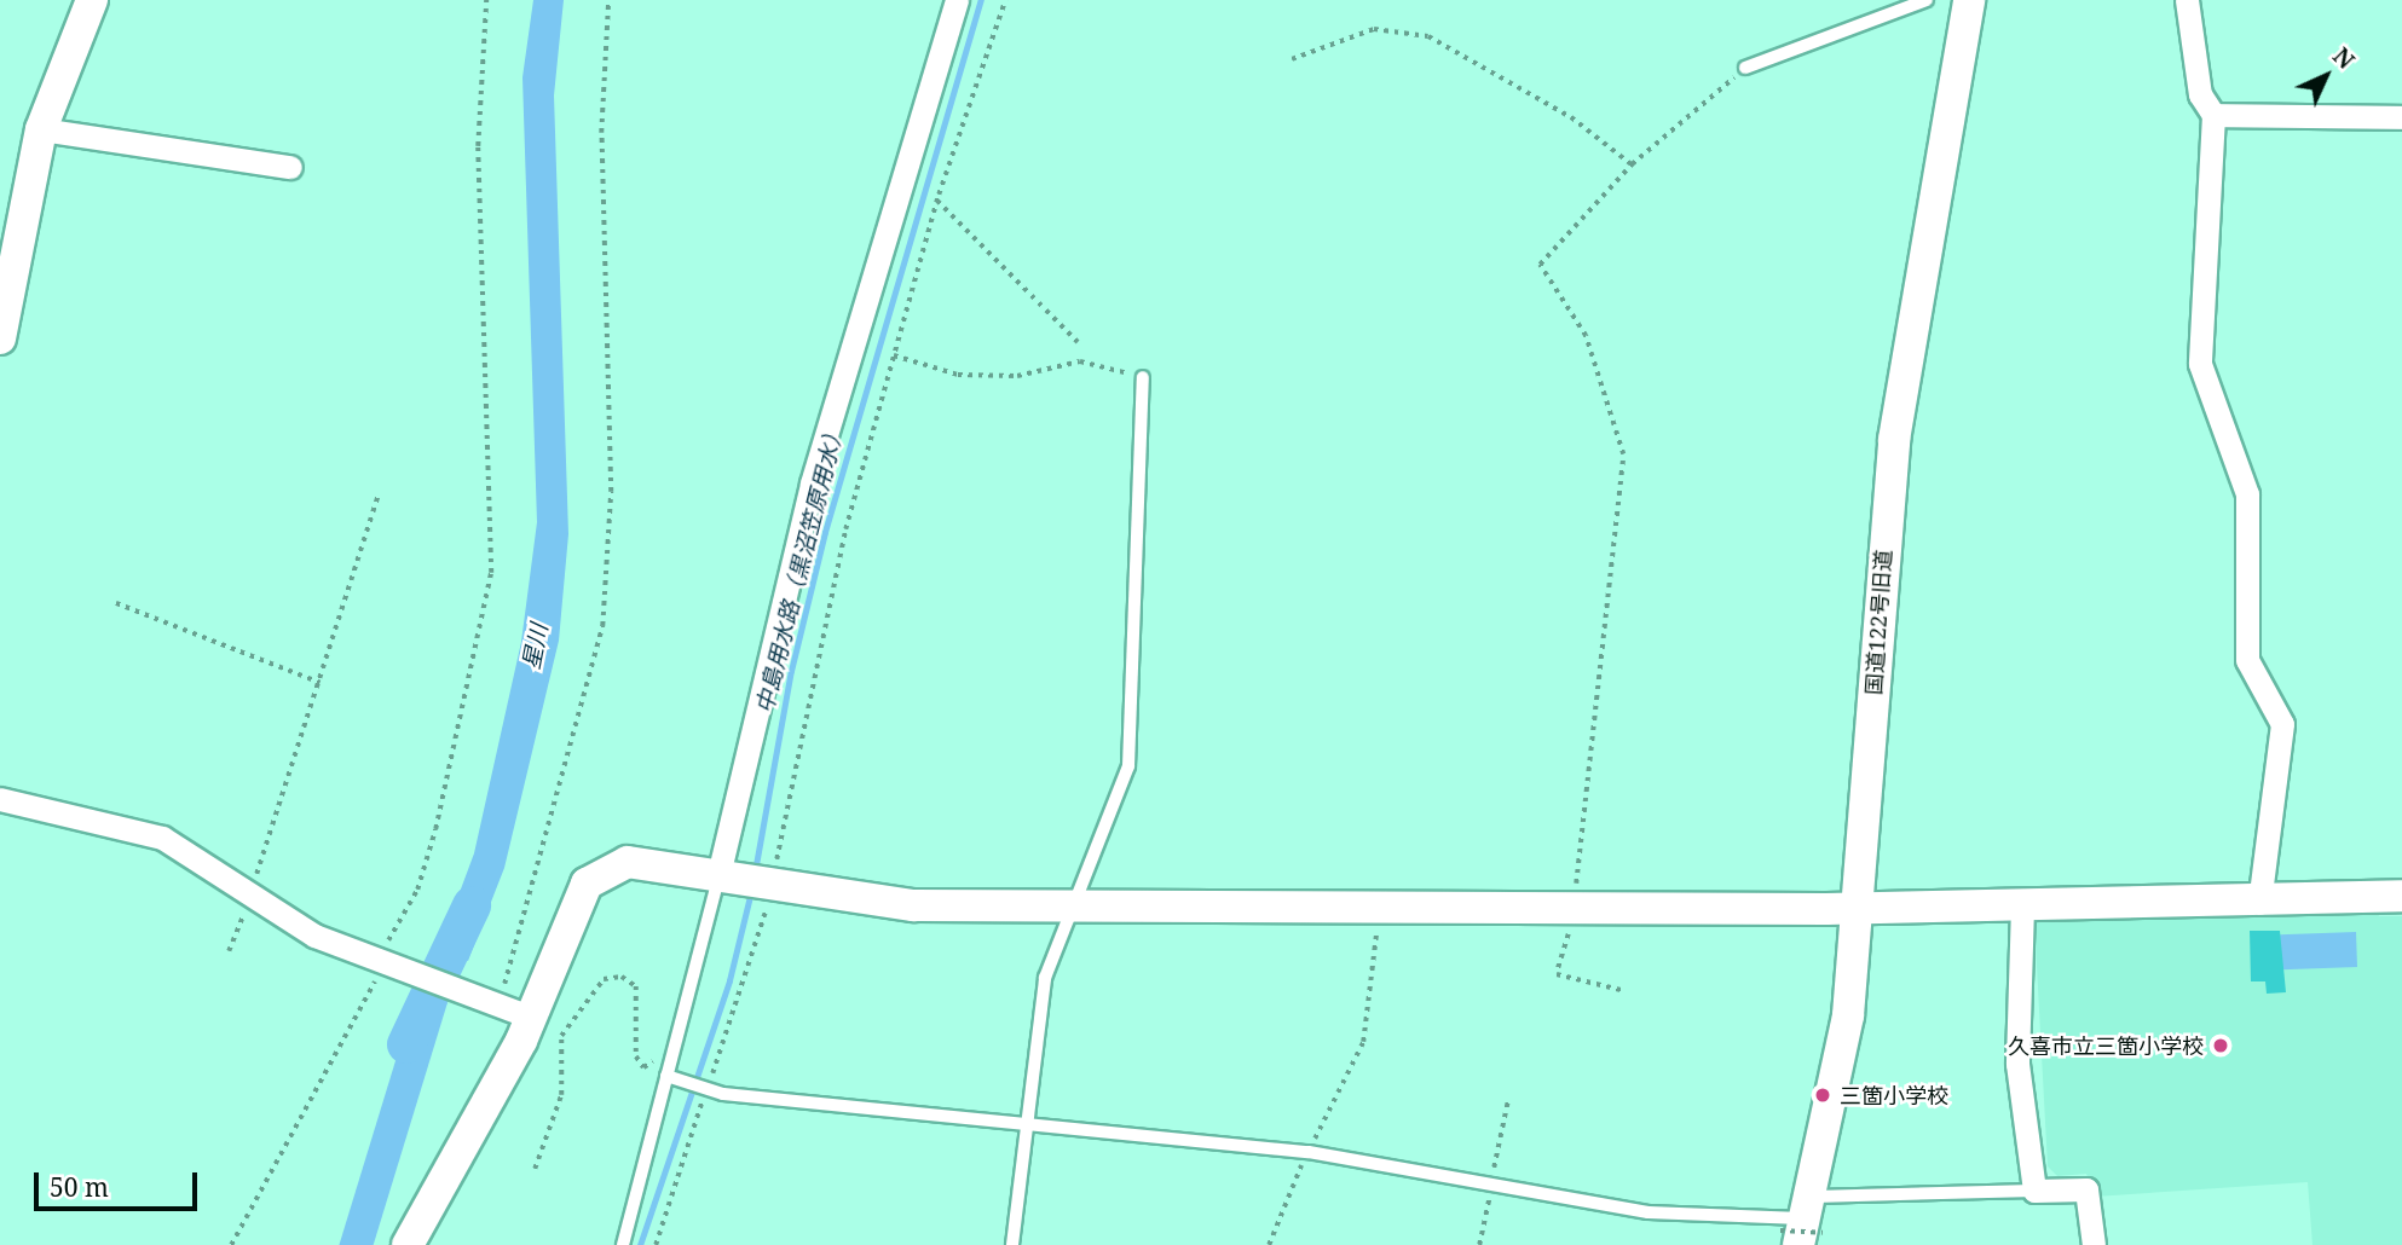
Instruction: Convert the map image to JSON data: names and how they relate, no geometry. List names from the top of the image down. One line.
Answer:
{"streets":{"street":["国道122号旧道"]},"water":["中島用水路（黒沼笠原用水）","星川"],"places":["久喜市立三箇小学校","三箇小学校"],"scale_bar":"50 m","north":"top right"}
